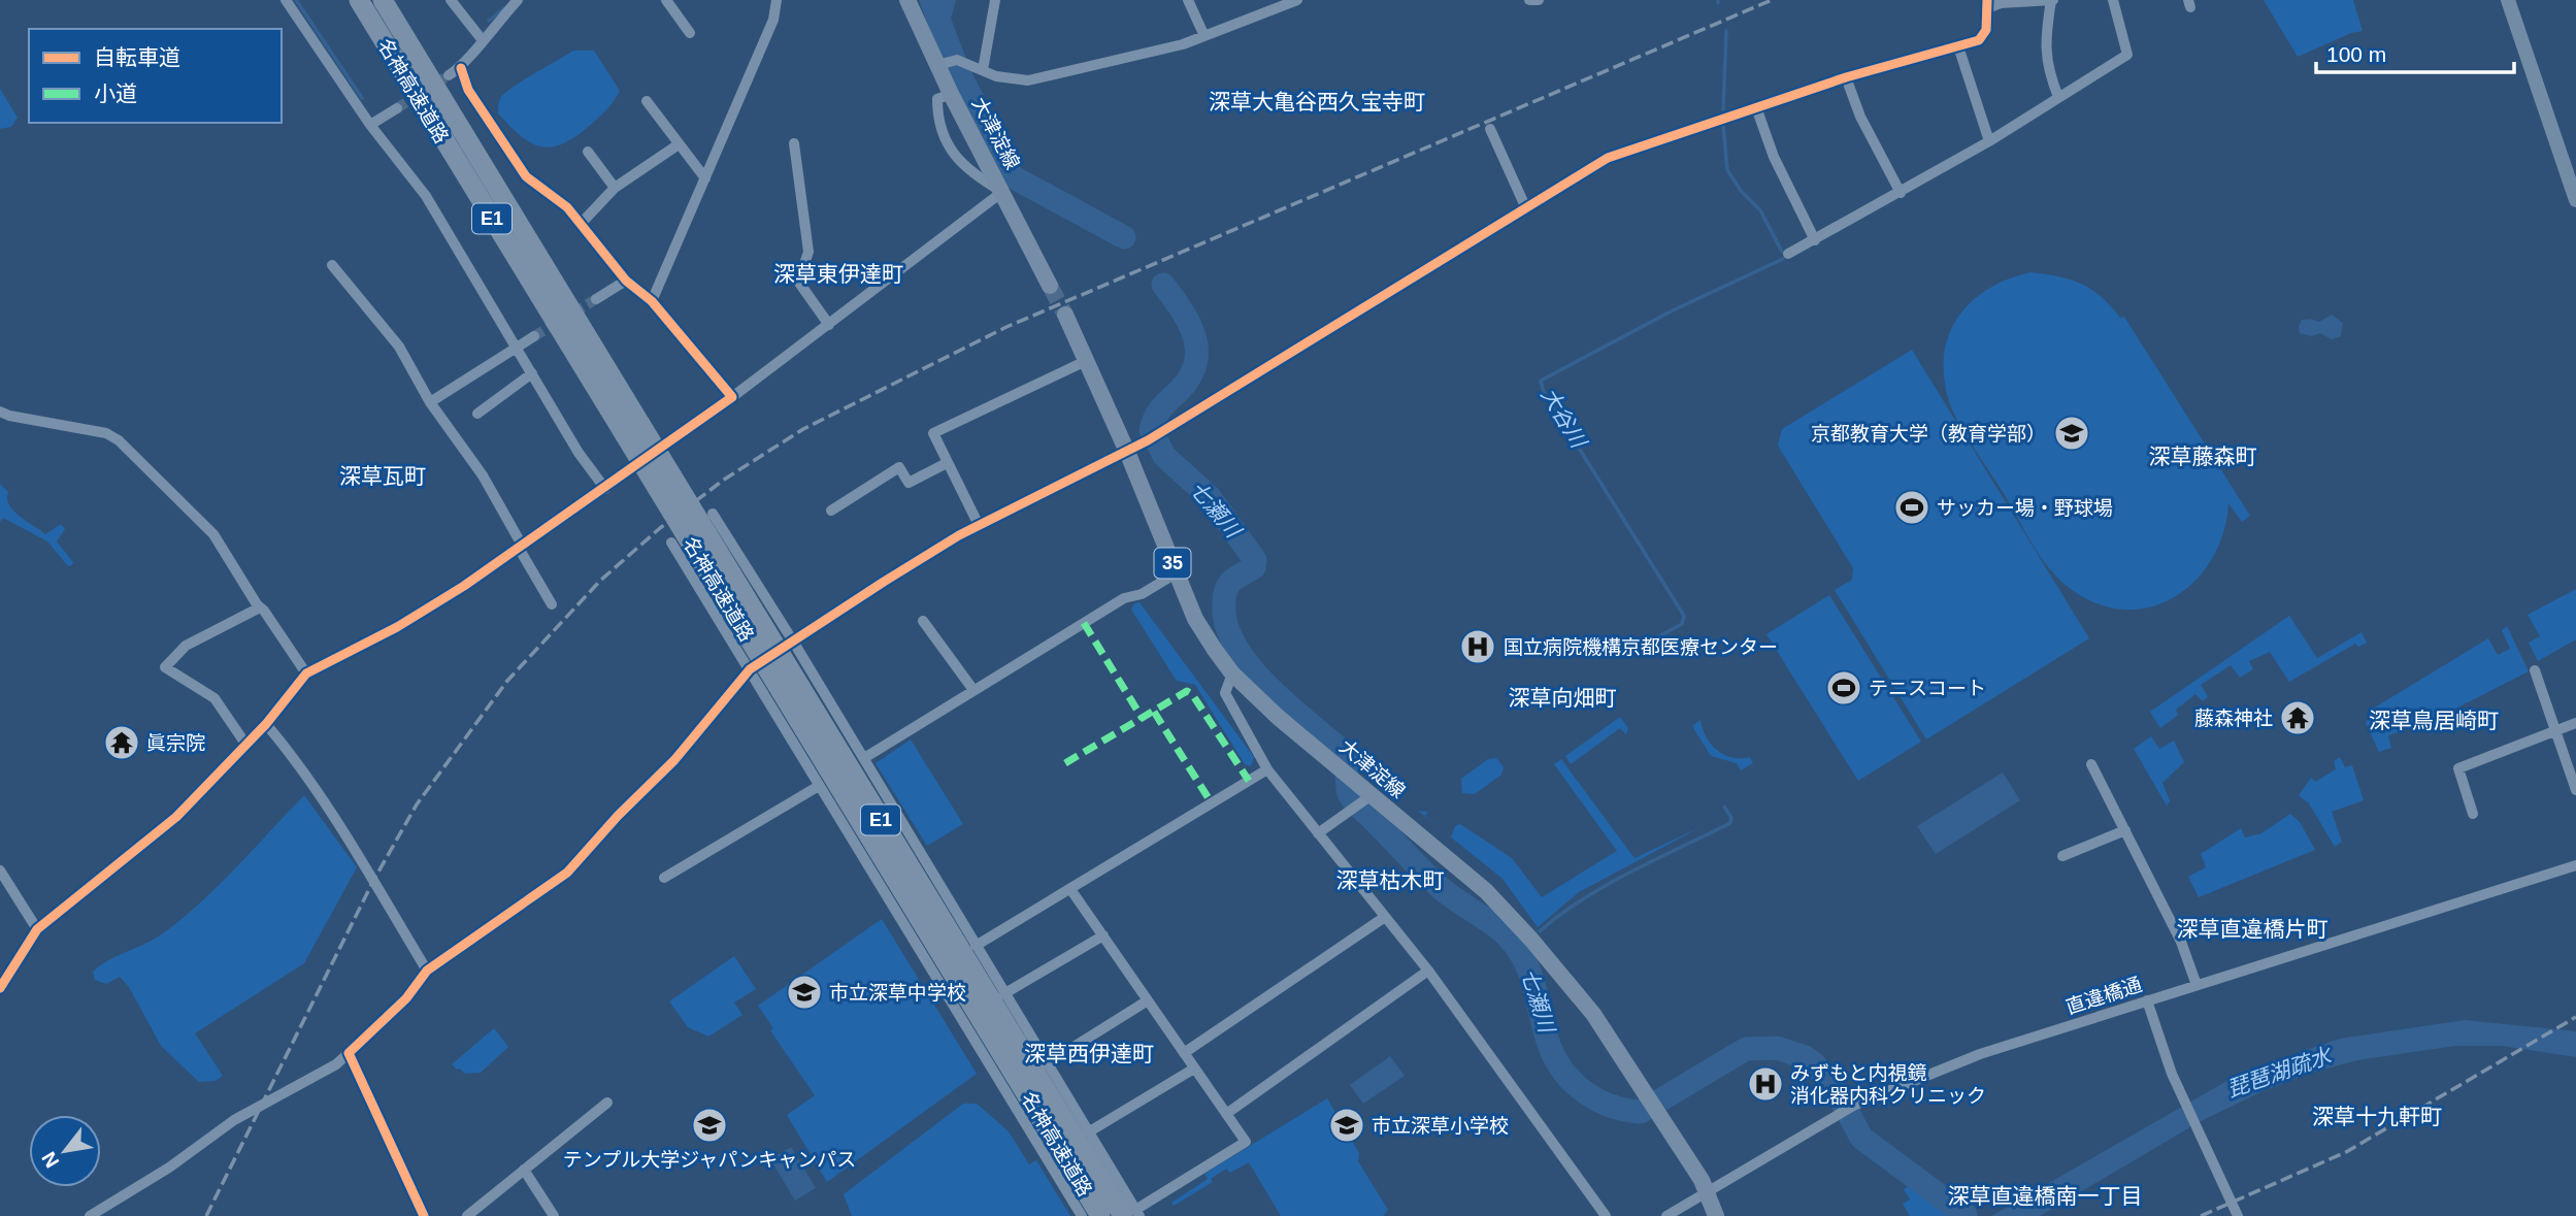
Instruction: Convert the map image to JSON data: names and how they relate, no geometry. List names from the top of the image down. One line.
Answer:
{"streets":{"highway":["名神高速道路","E1"],"main road":["大津淀線","35"],"street":["直違橋通"]},"crossings":[["大津淀線","直違橋通"]],"districts":["深草大亀谷西久宝寺町","深草東伊達町","深草藤森町","深草瓦町","深草向畑町","深草鳥居崎町","深草枯木町","深草直違橋片町","深草西伊達町","深草十九軒町","深草直違橋南一丁目"],"water":["大谷川","七瀬川","琵琶湖疏水"],"places":{"school or university":["京都教育大学（教育学部）","市立深草中学校","テンプル大学ジャパンキャンパス","市立深草小学校"],"sports":["サッカー場・野球場","テニスコート"],"hospital":["国立病院機構京都医療センター","みずもと内視鏡 消化器内科クリニック"],"temple":["藤森神社","眞宗院"]},"legend":["自転車道","小道"],"scale_bar":"100 m","north":"bottom left"}
